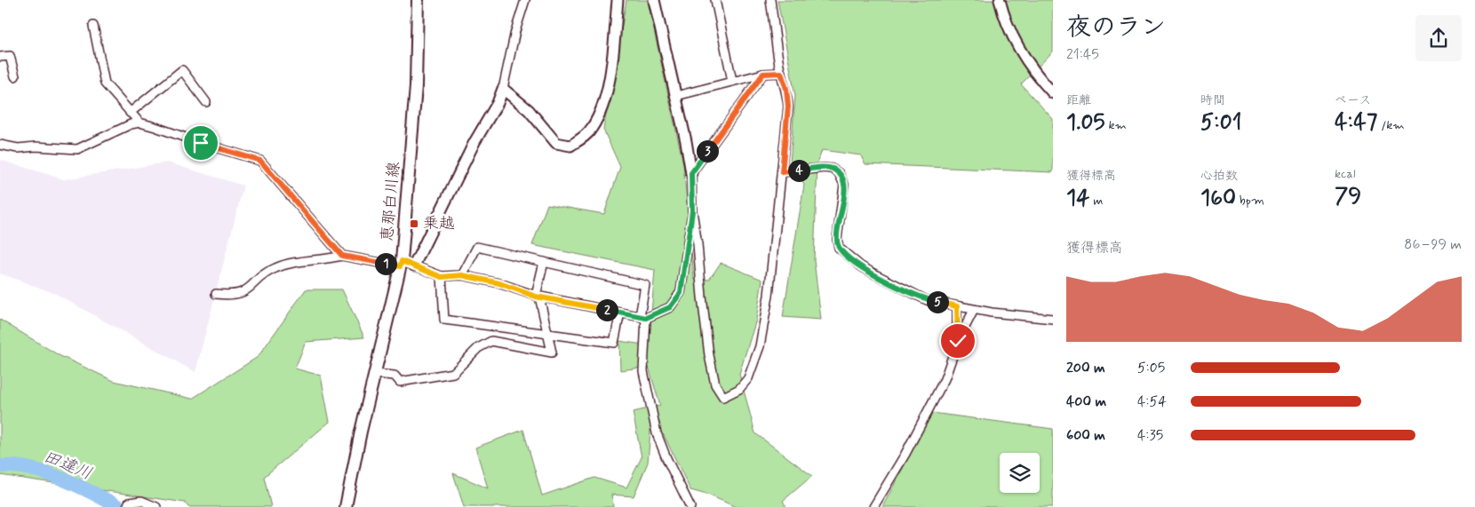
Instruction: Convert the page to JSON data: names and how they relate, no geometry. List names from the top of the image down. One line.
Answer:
{"streets":{"main road":["恵那白川線"]},"water":["田違川"],"places":{"transit":["乗越"]},"page":{"heading":["夜のラン","21:45"],"stats":[["距離","1.05 km"],["時間","5:01"],["ペース","4:47 /km"],["獲得標高","14 m"],["心拍数","160 bpm"],["kcal","79"]],"pins":["3","4","1","5","2"],"chart":["獲得標高","86–99 m"],"list":[{"name":"200 m","note":"5:05"},{"name":"400 m","note":"4:54"},{"name":"600 m","note":"4:35"}]}}
